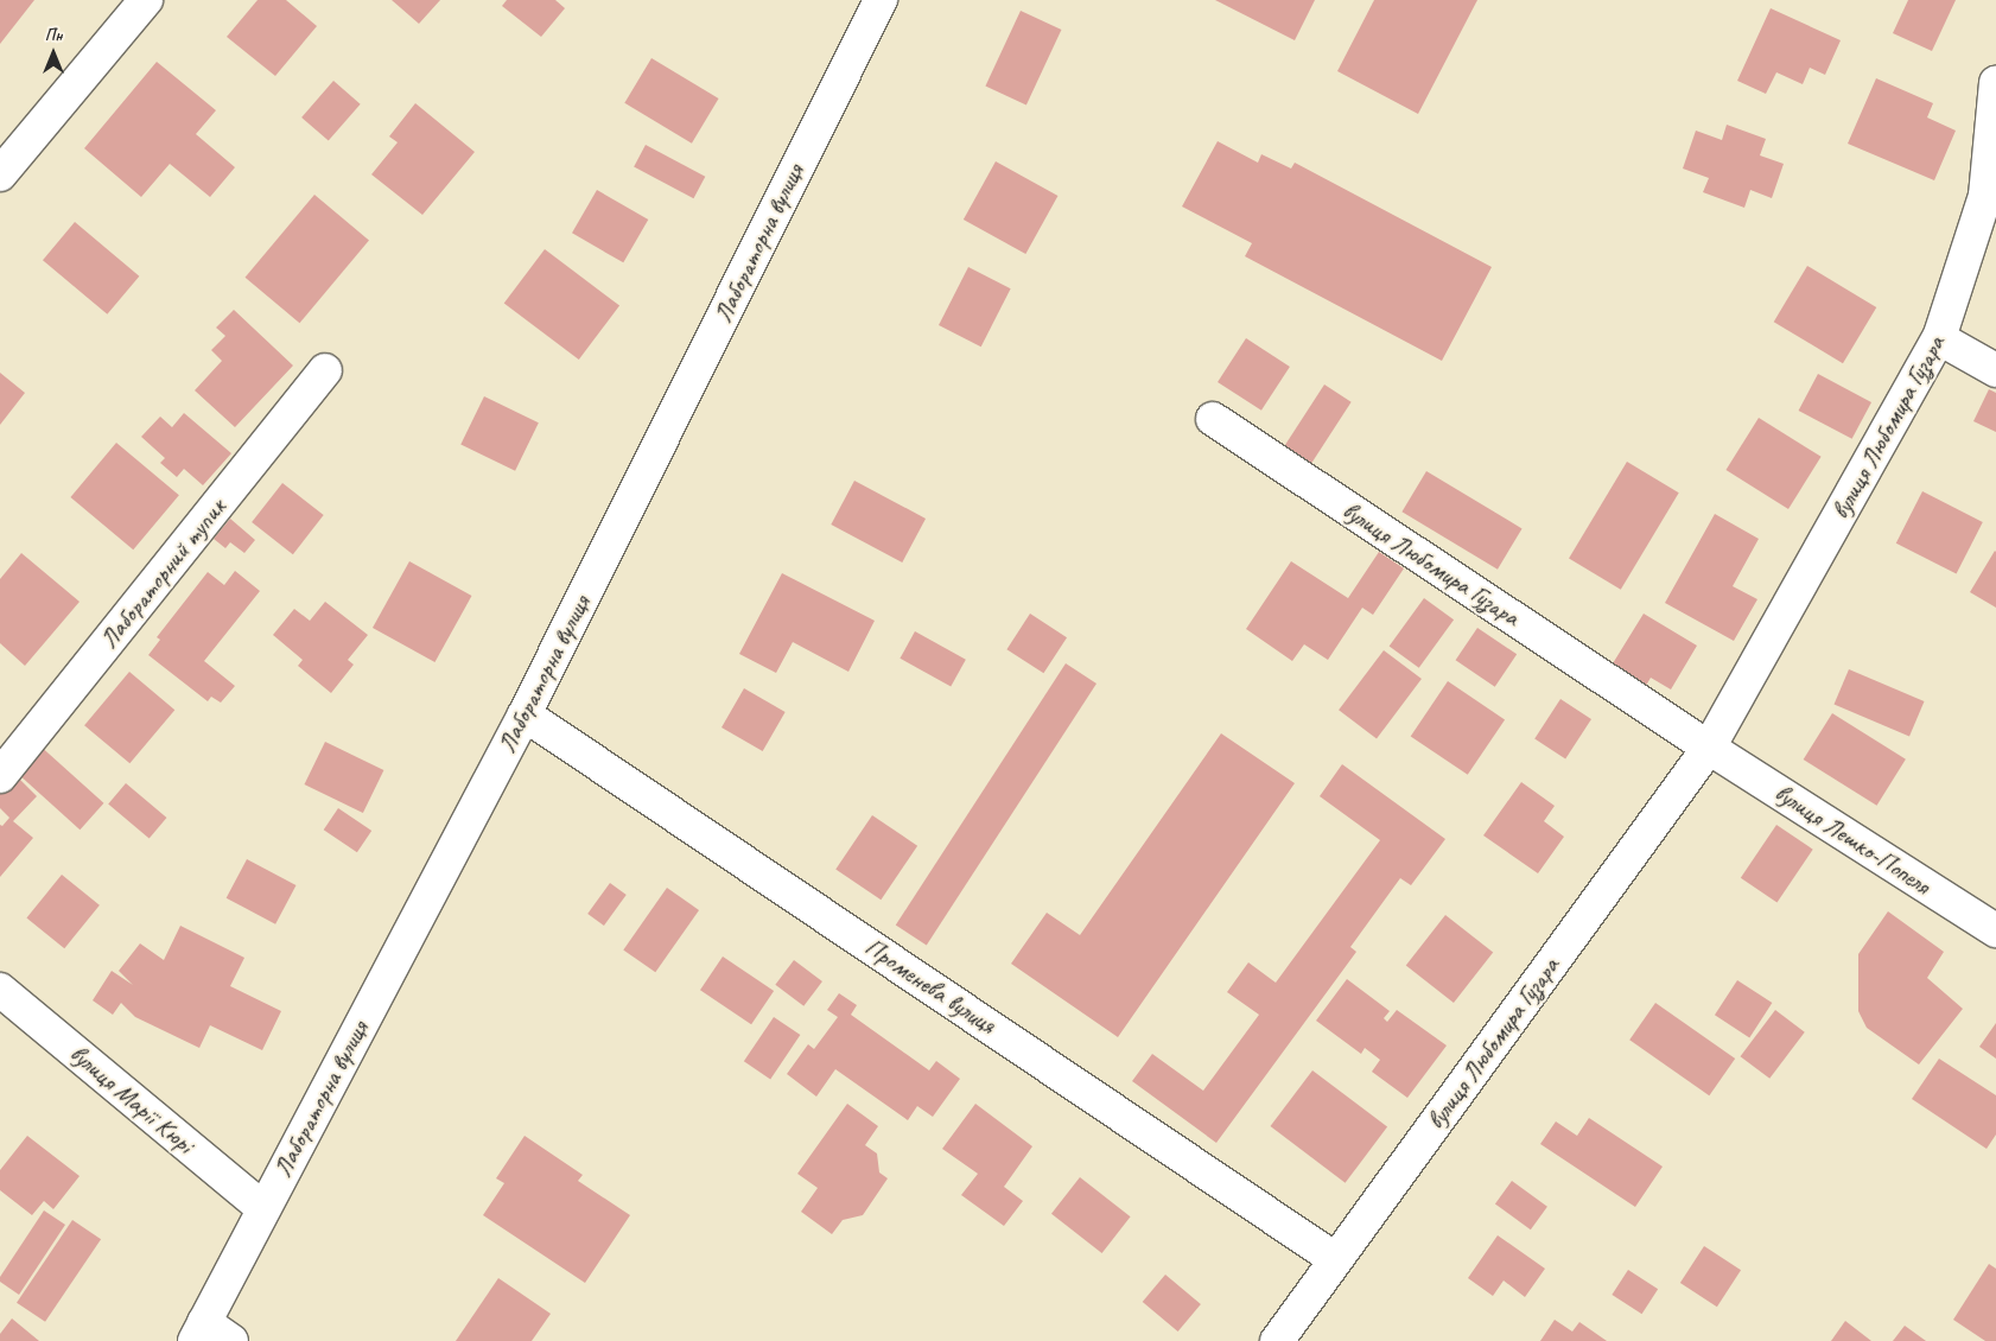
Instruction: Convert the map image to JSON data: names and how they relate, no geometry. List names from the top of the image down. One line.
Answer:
{"streets":{"street":["Лабораторна вулиця","вулиця Любомира Гузара","Лабораторний тупик","вулиця Лешко-Попеля","Променева вулиця","вулиця Марії Кюрі"]},"crossings":[["Лабораторна вулиця","Променева вулиця"],["Лабораторна вулиця","вулиця Марії Кюрі"],["вулиця Любомира Гузара","вулиця Лешко-Попеля"],["вулиця Любомира Гузара","Променева вулиця"]],"north":"top"}
